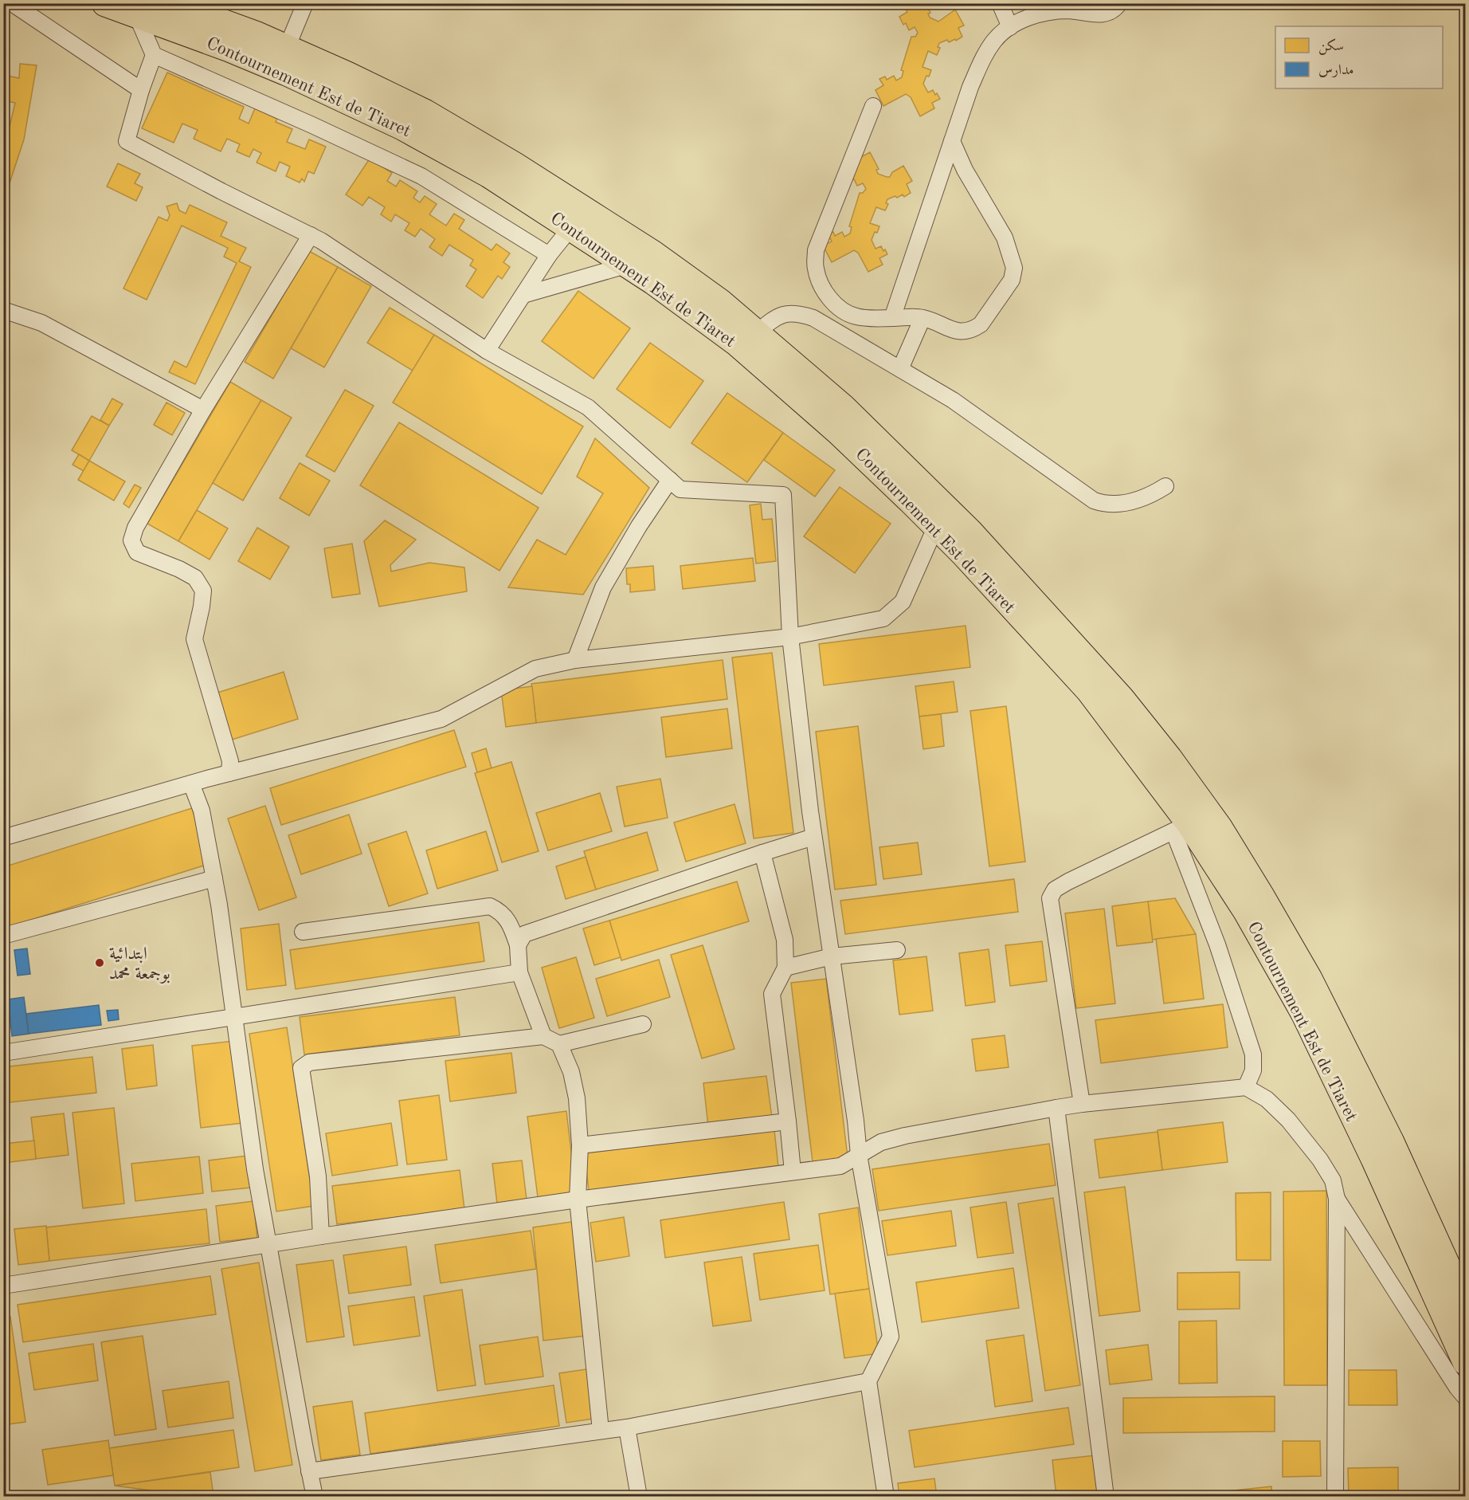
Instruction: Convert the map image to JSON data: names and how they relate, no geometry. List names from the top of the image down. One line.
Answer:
{"streets":{"highway":["Contournement Est de Tiaret"]},"places":["ابتدائية بوجمعة محمد"],"legend":["سكن","مدارس"]}
